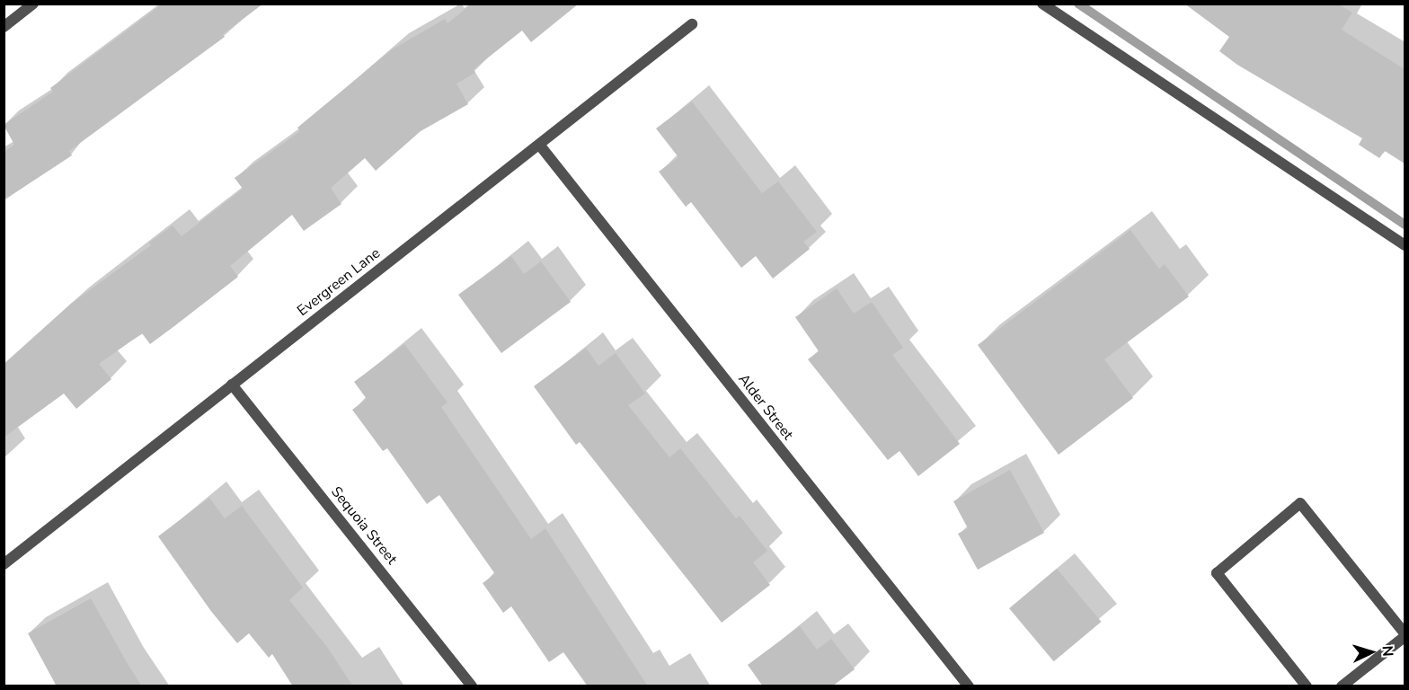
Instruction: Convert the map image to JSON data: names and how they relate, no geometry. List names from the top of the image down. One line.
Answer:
{"streets":{"street":["Evergreen Lane","Alder Street","Sequoia Street"]},"crossings":[["Evergreen Lane","Alder Street"],["Evergreen Lane","Sequoia Street"]],"north":"right"}
